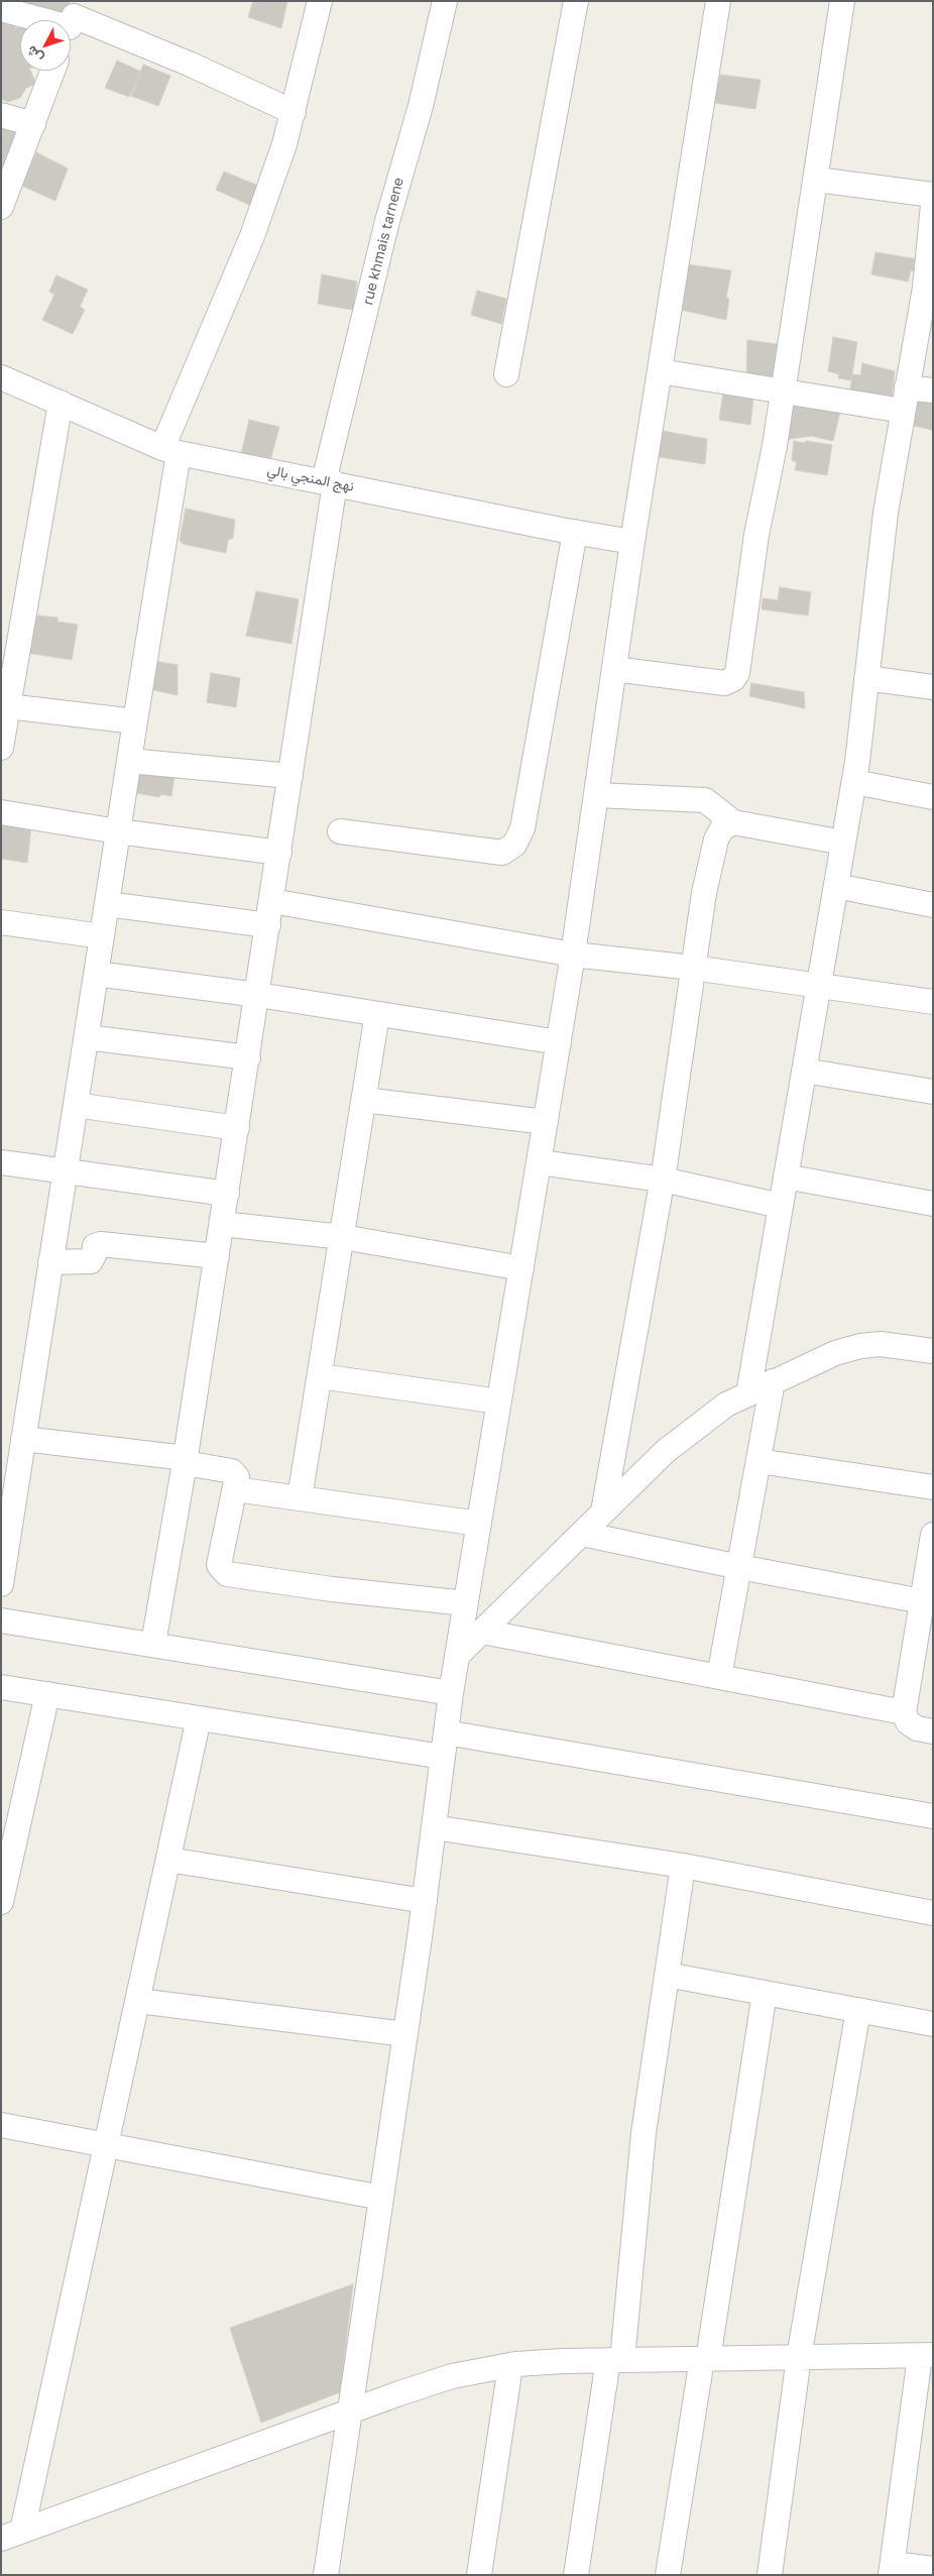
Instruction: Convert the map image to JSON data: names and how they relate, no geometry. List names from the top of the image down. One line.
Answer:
{"streets":{"street":["rue khmais tarnene","نهج المنجي بالي"]},"crossings":[["rue khmais tarnene","نهج المنجي بالي"]],"north":"bottom left"}
